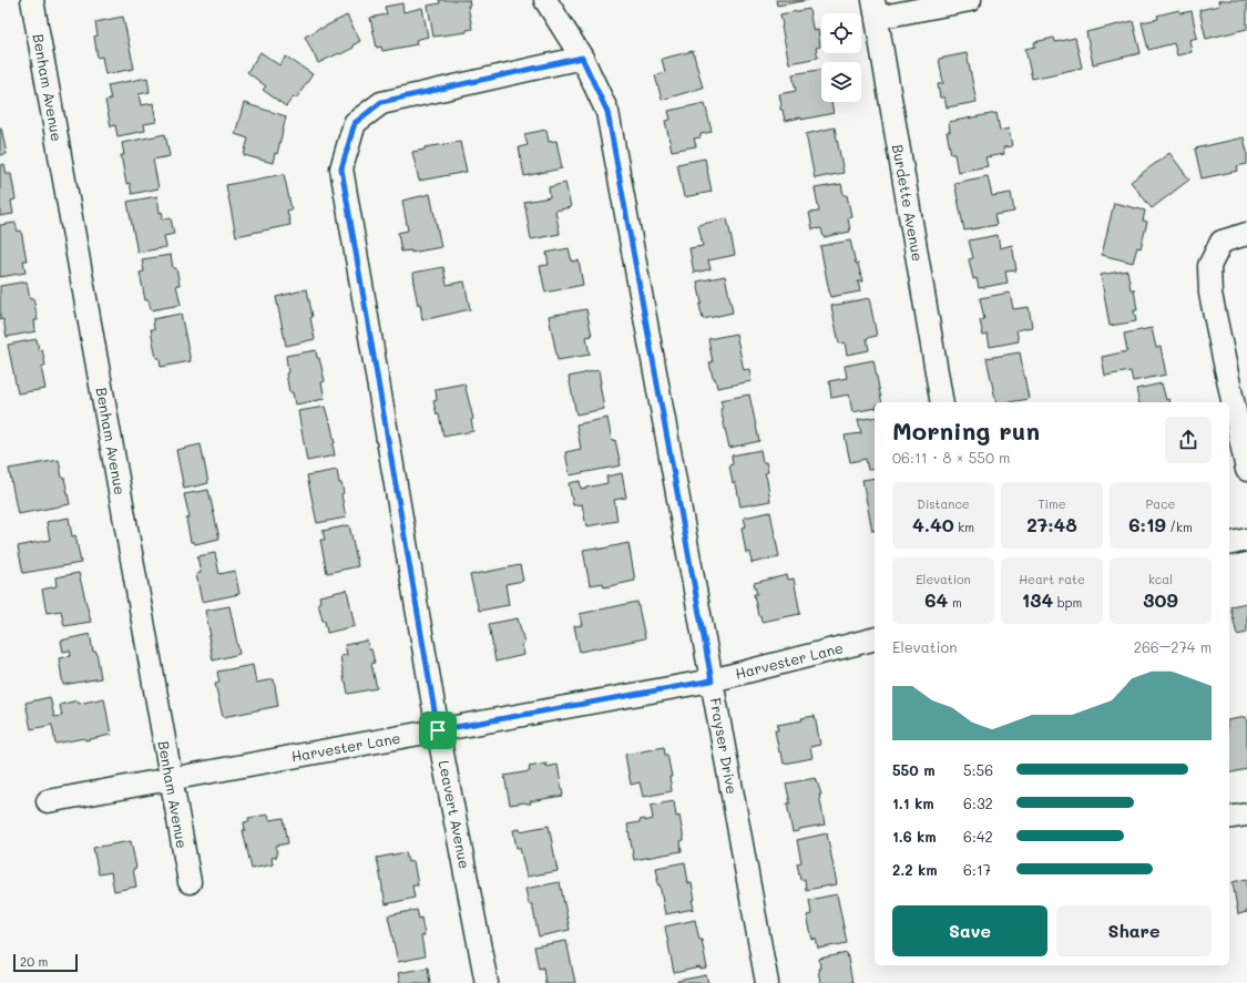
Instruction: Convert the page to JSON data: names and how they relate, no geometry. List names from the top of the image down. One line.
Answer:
{"streets":{"street":["Benham Avenue","Burdette Avenue","Harvester Lane","Frayser Drive","Leavert Avenue"]},"crossings":[["Benham Avenue","Harvester Lane"],["Harvester Lane","Frayser Drive"],["Harvester Lane","Leavert Avenue"],["Frayser Drive","Leavert Avenue"]],"scale_bar":"20 m","page":{"heading":["Morning run","06:11 · 8 × 550 m"],"stats":[["Distance","4.40 km"],["Time","27:48"],["Pace","6:19 /km"],["Elevation","64 m"],["Heart rate","134 bpm"],["kcal","309"]],"chart":["Elevation","266–274 m"],"list":[{"name":"550 m","note":"5:56"},{"name":"1.1 km","note":"6:32"},{"name":"1.6 km","note":"6:42"},{"name":"2.2 km","note":"6:17"}],"buttons":["Save","Share"],"scale":"20 m"}}
